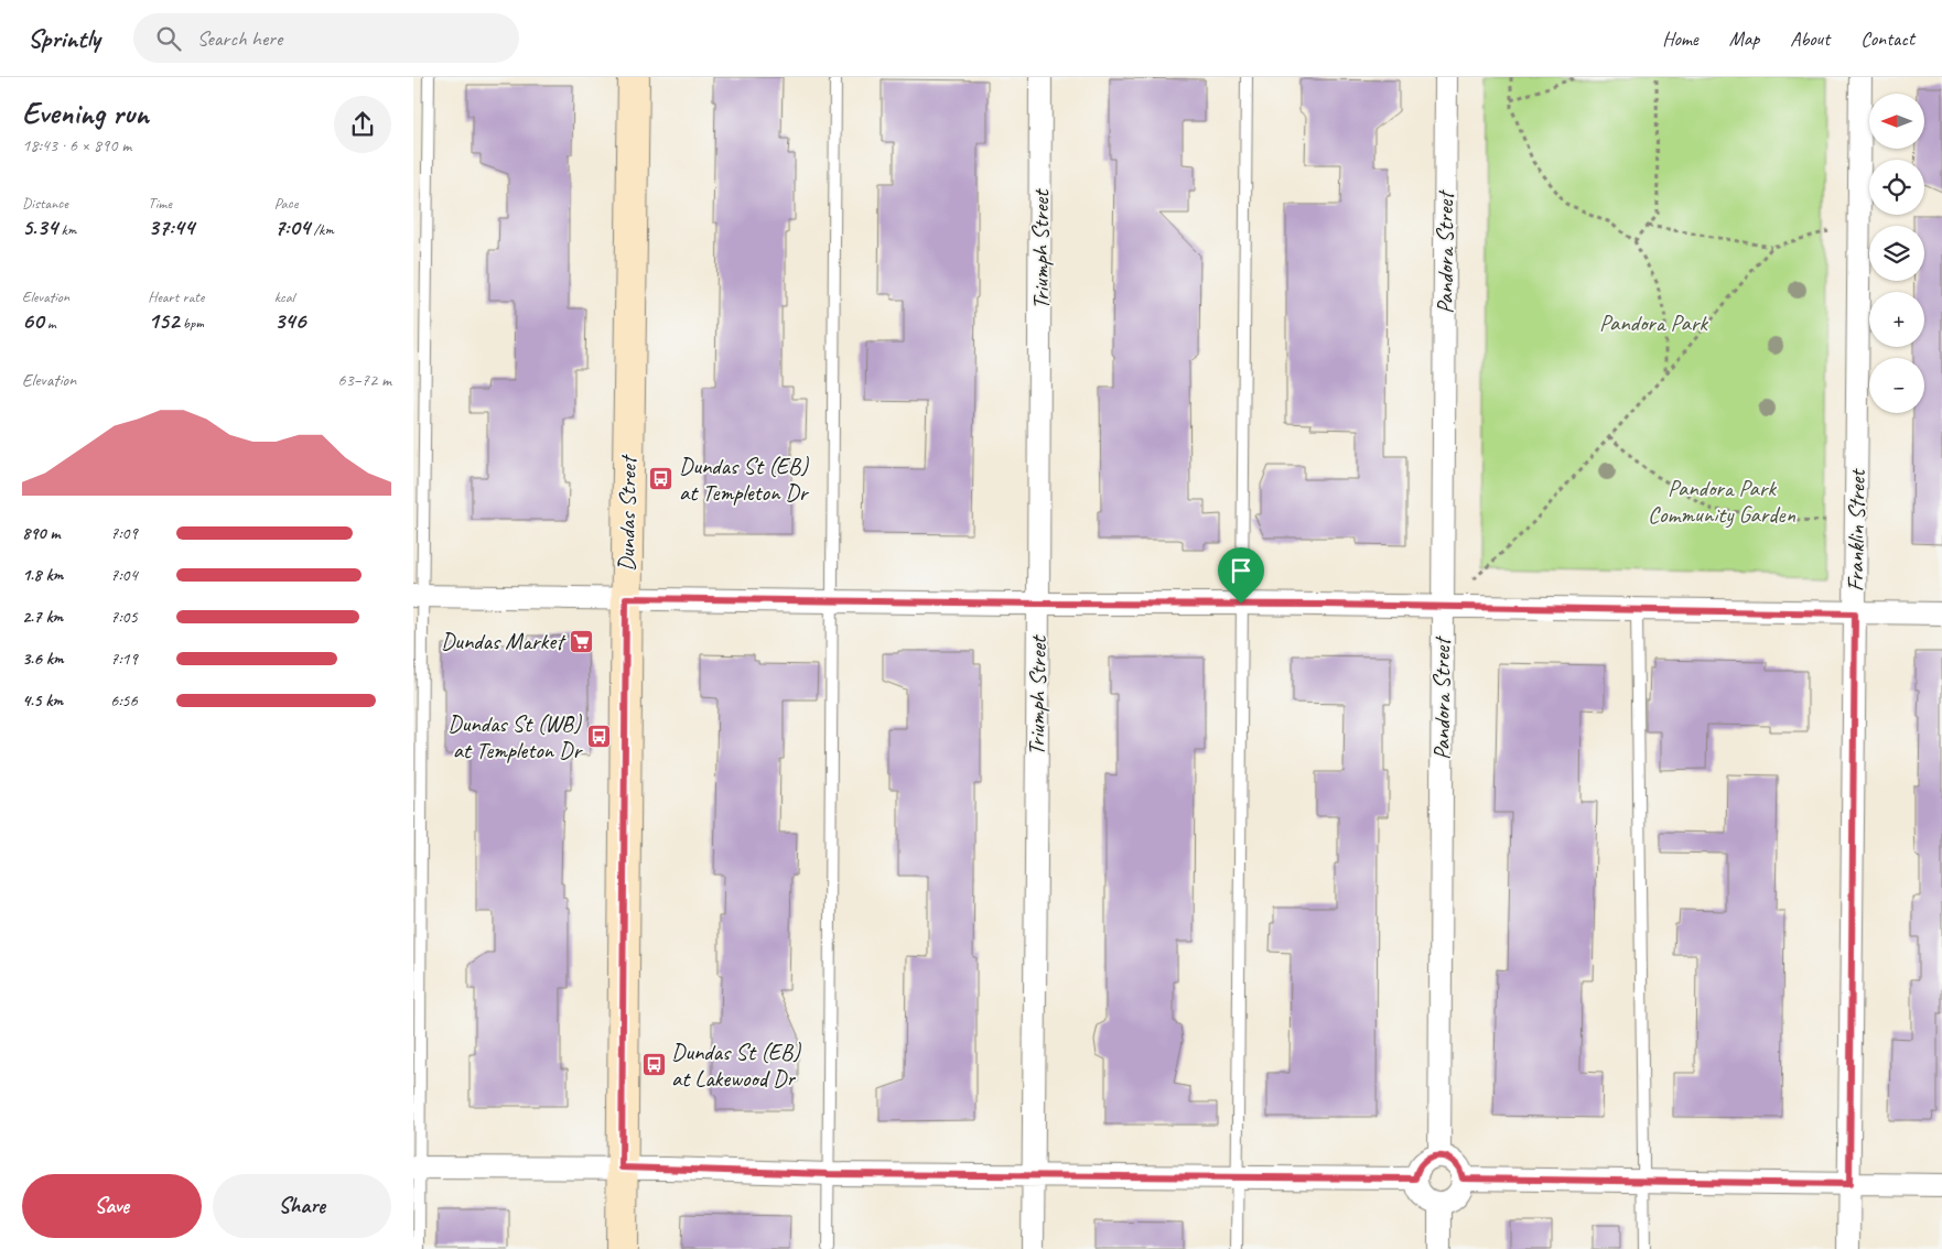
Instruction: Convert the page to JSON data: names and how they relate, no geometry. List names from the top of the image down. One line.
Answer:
{"streets":{"main road":["Dundas Street"],"street":["Triumph Street","Pandora Street","Franklin Street"]},"parks":["Pandora Park","Pandora Park Community Garden"],"places":{"bus stop":["Dundas St (EB) at Templeton Dr","Dundas St (WB) at Templeton Dr","Dundas St (EB) at Lakewood Dr"],"supermarket":["Dundas Market"]},"north":"left","page":{"header":"Sprintly","search":"Search here","nav":["Home","Map","About","Contact"],"heading":["Evening run","18:43 · 6 × 890 m"],"map_buttons":["+","−"],"stats":[["Distance","5.34 km"],["Time","37:44"],["Pace","7:04 /km"],["Elevation","60 m"],["Heart rate","152 bpm"],["kcal","346"]],"chart":["Elevation","63–72 m"],"list":[{"name":"890 m","note":"7:09"},{"name":"1.8 km","note":"7:04"},{"name":"2.7 km","note":"7:05"},{"name":"3.6 km","note":"7:19"},{"name":"4.5 km","note":"6:56"}],"buttons":["Save","Share"]}}
